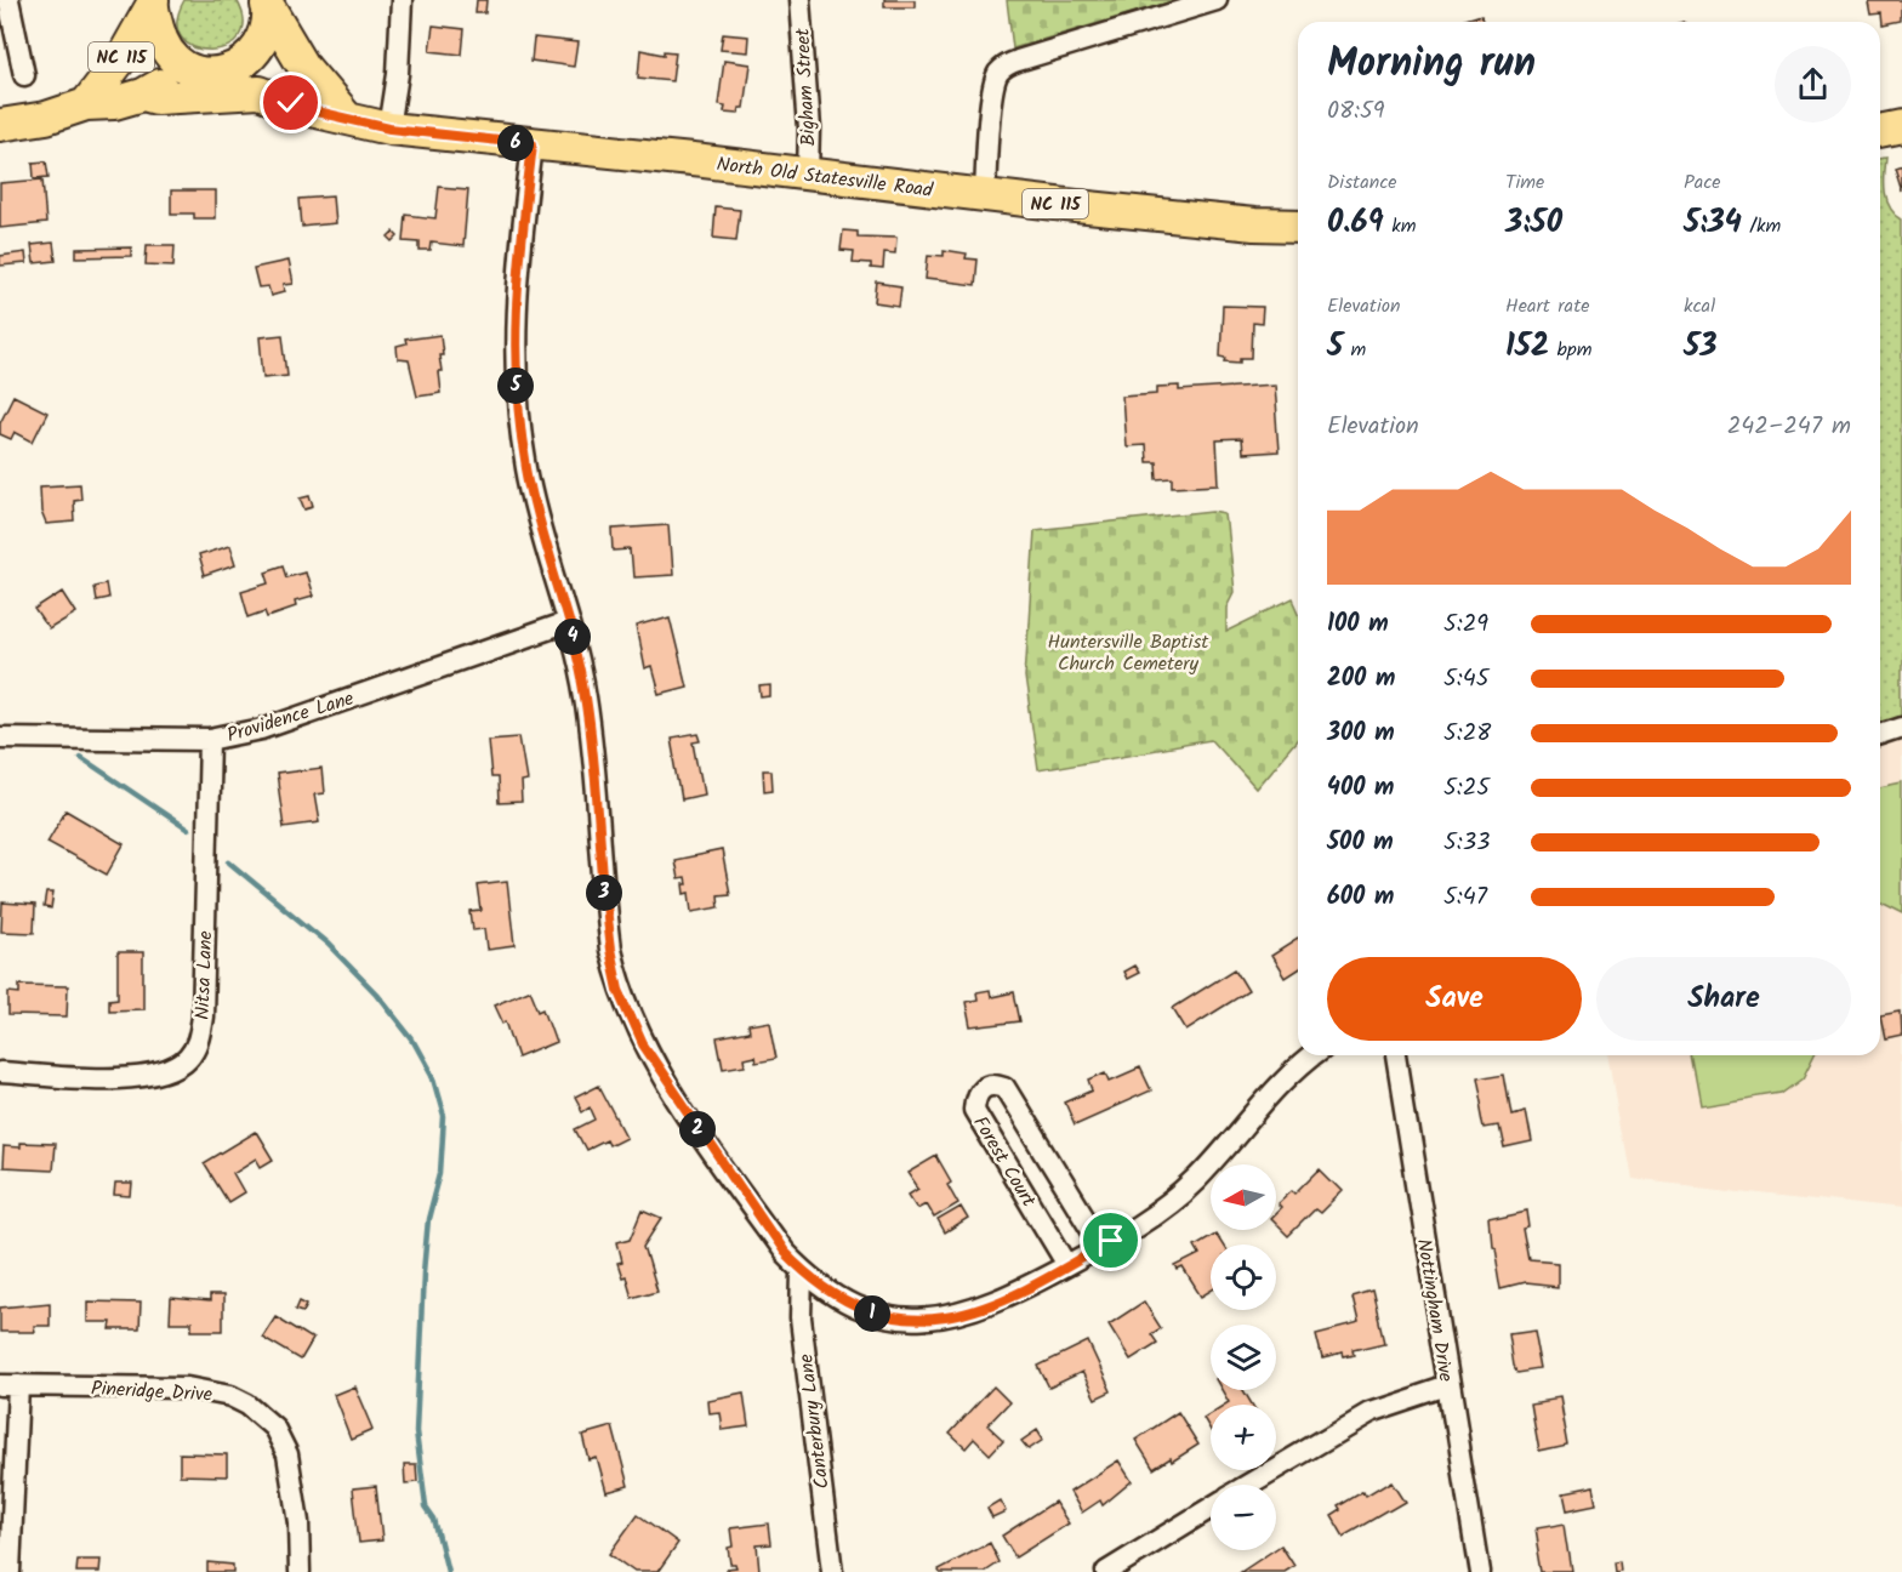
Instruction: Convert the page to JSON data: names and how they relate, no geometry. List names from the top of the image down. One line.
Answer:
{"streets":{"main road":["NC 115","North Old Statesville Road"],"street":["Bigham Street","Providence Lane","Nitsa Lane","Forest Court","Nottingham Drive","Pineridge Drive","Canterbury Lane"]},"crossings":[["NC 115","North Old Statesville Road"],["Bigham Street","North Old Statesville Road"],["Providence Lane","Nitsa Lane"]],"parks":["Huntersville Baptist Church Cemetery"],"north":"left","page":{"heading":["Morning run","08:59"],"pins":["6","5","4","3","2","1"],"stats":[["Distance","0.69 km"],["Time","3:50"],["Pace","5:34 /km"],["Elevation","5 m"],["Heart rate","152 bpm"],["kcal","53"]],"chart":["Elevation","242–247 m"],"list":[{"name":"100 m","note":"5:29"},{"name":"200 m","note":"5:45"},{"name":"300 m","note":"5:28"},{"name":"400 m","note":"5:25"},{"name":"500 m","note":"5:33"},{"name":"600 m","note":"5:47"}],"buttons":["Save","Share"],"map_buttons":["+","−"]}}
